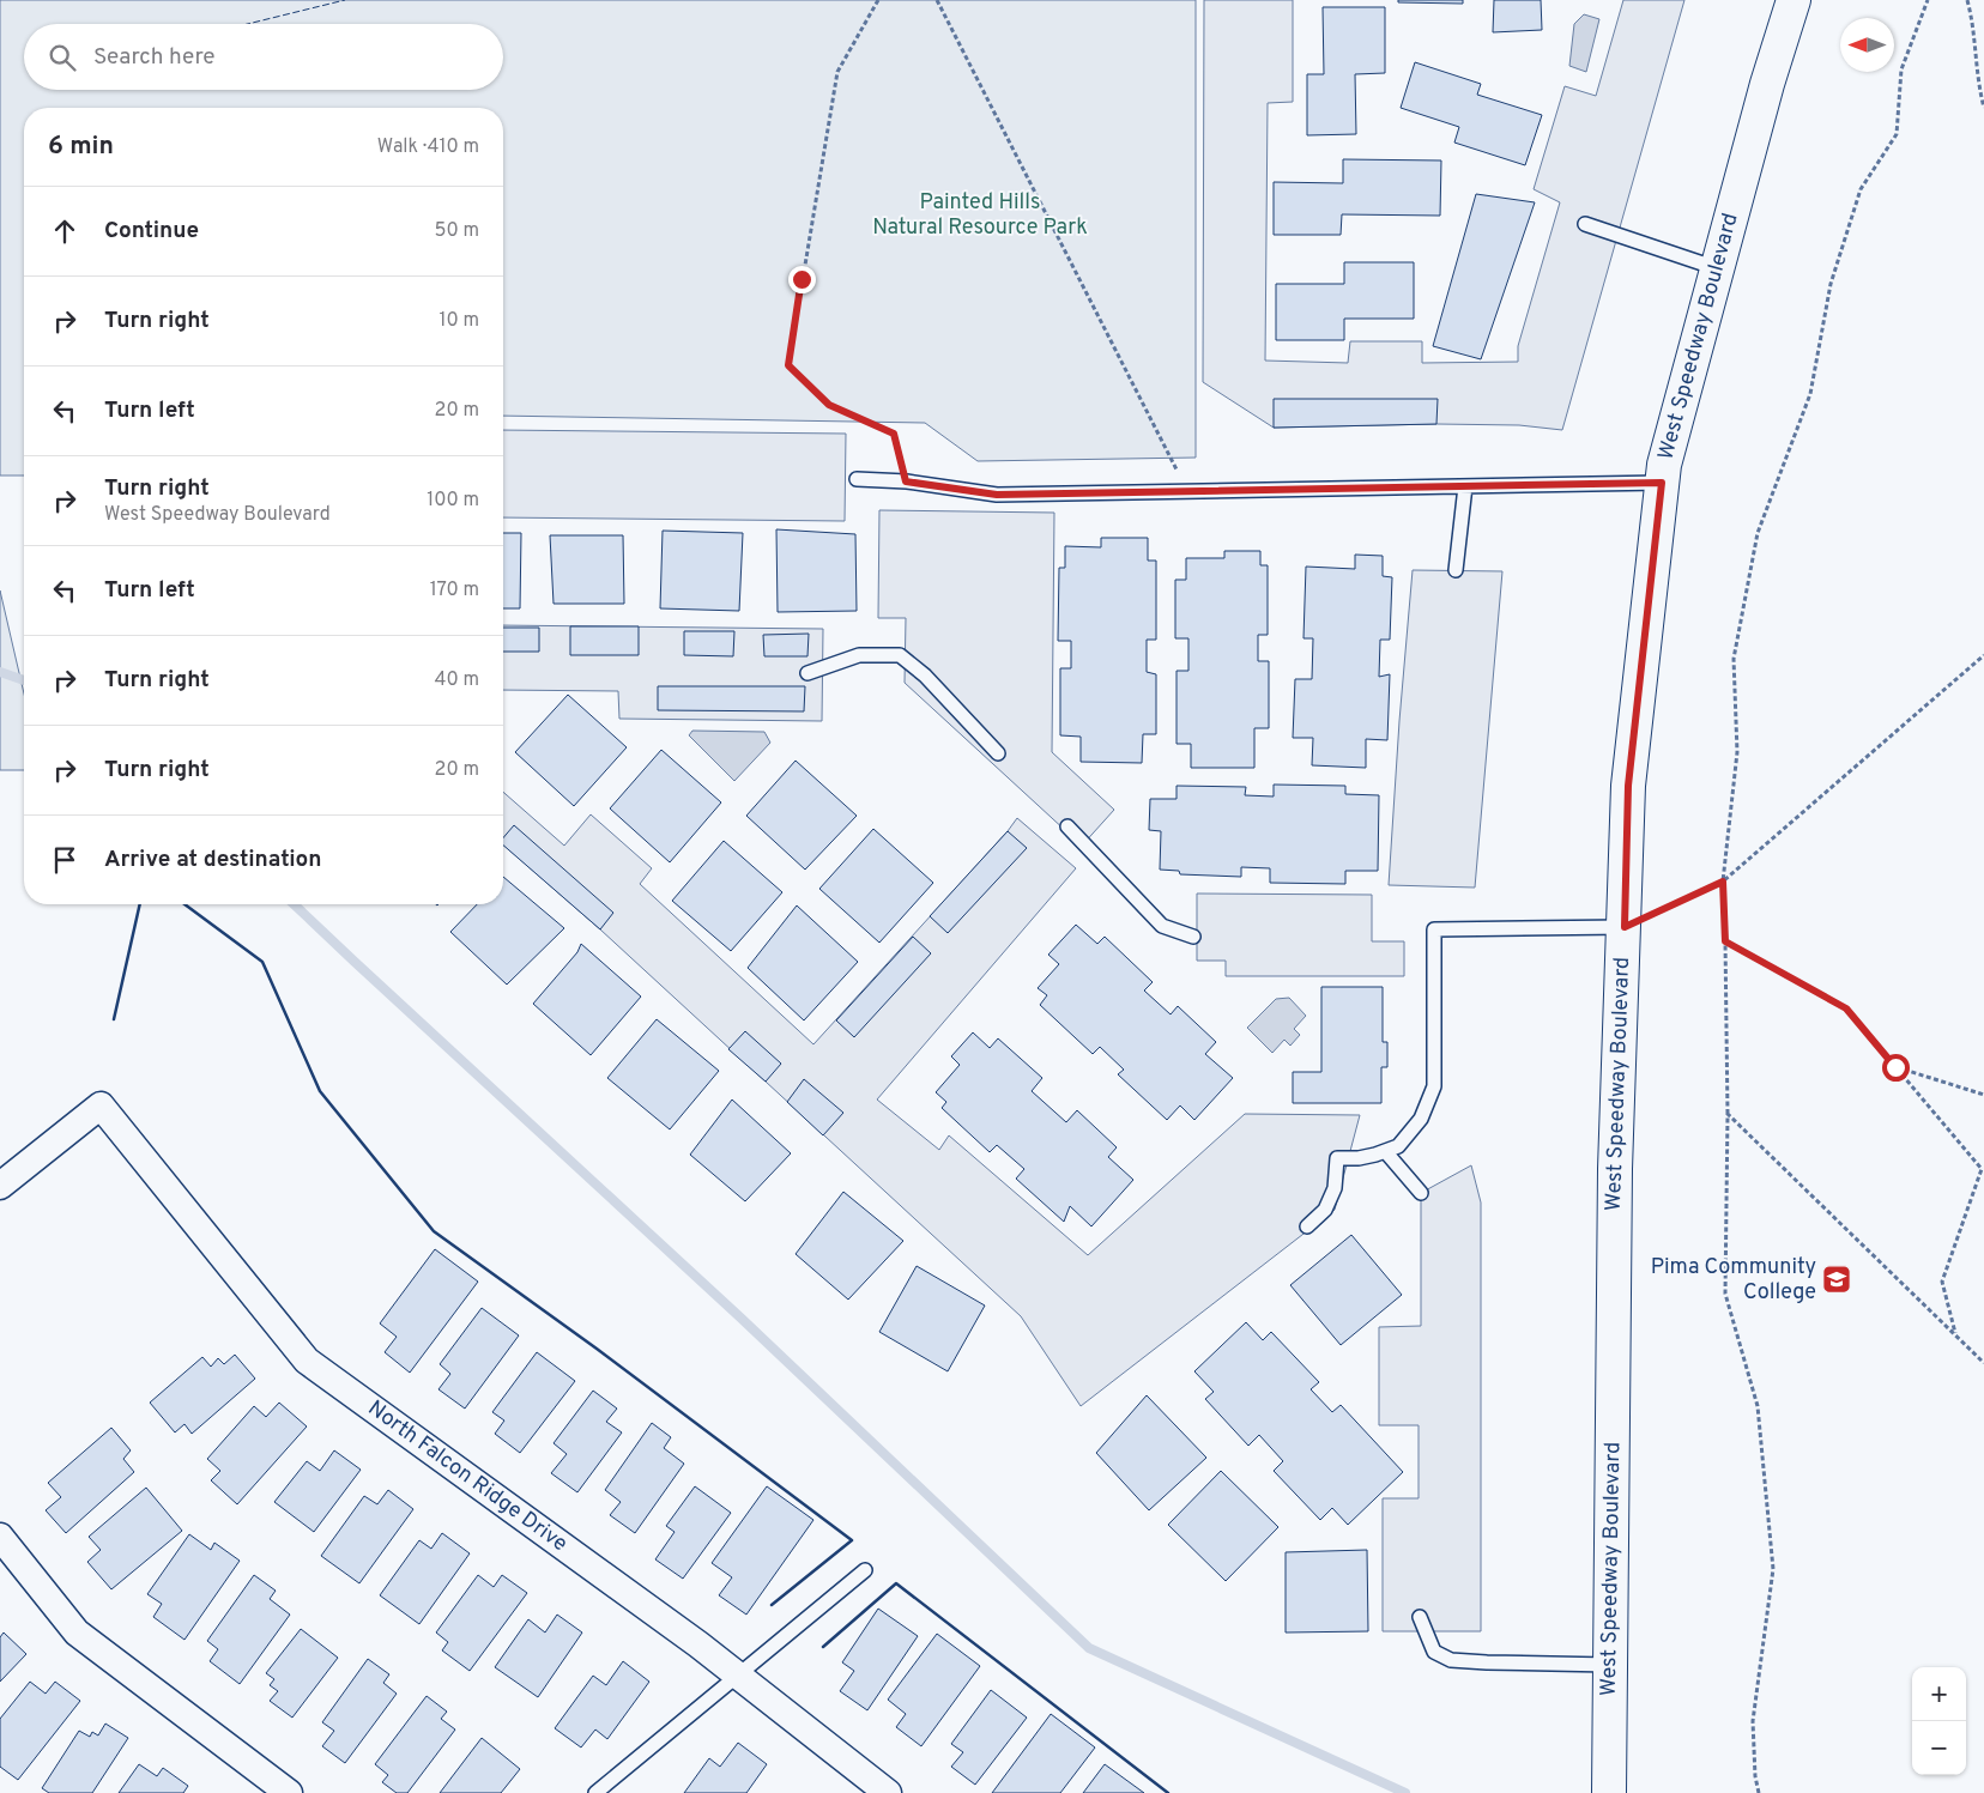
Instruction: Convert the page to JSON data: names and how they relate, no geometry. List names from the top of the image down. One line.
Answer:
{"streets":{"main road":["West Speedway Boulevard"],"street":["North Falcon Ridge Drive"]},"parks":["Painted Hills Natural Resource Park"],"places":{"school or university":["Pima Community College"]},"north":"left","page":{"search":"Search here","heading":["6 min","Walk · 410 m"],"list":[["Continue","50 m"],["Turn right","10 m"],["Turn left","20 m"],["Turn right","West Speedway Boulevard","100 m"],["Turn left","170 m"],["Turn right","40 m"],["Turn right","20 m"],"Arrive at destination"],"map_buttons":["+","−"]}}
